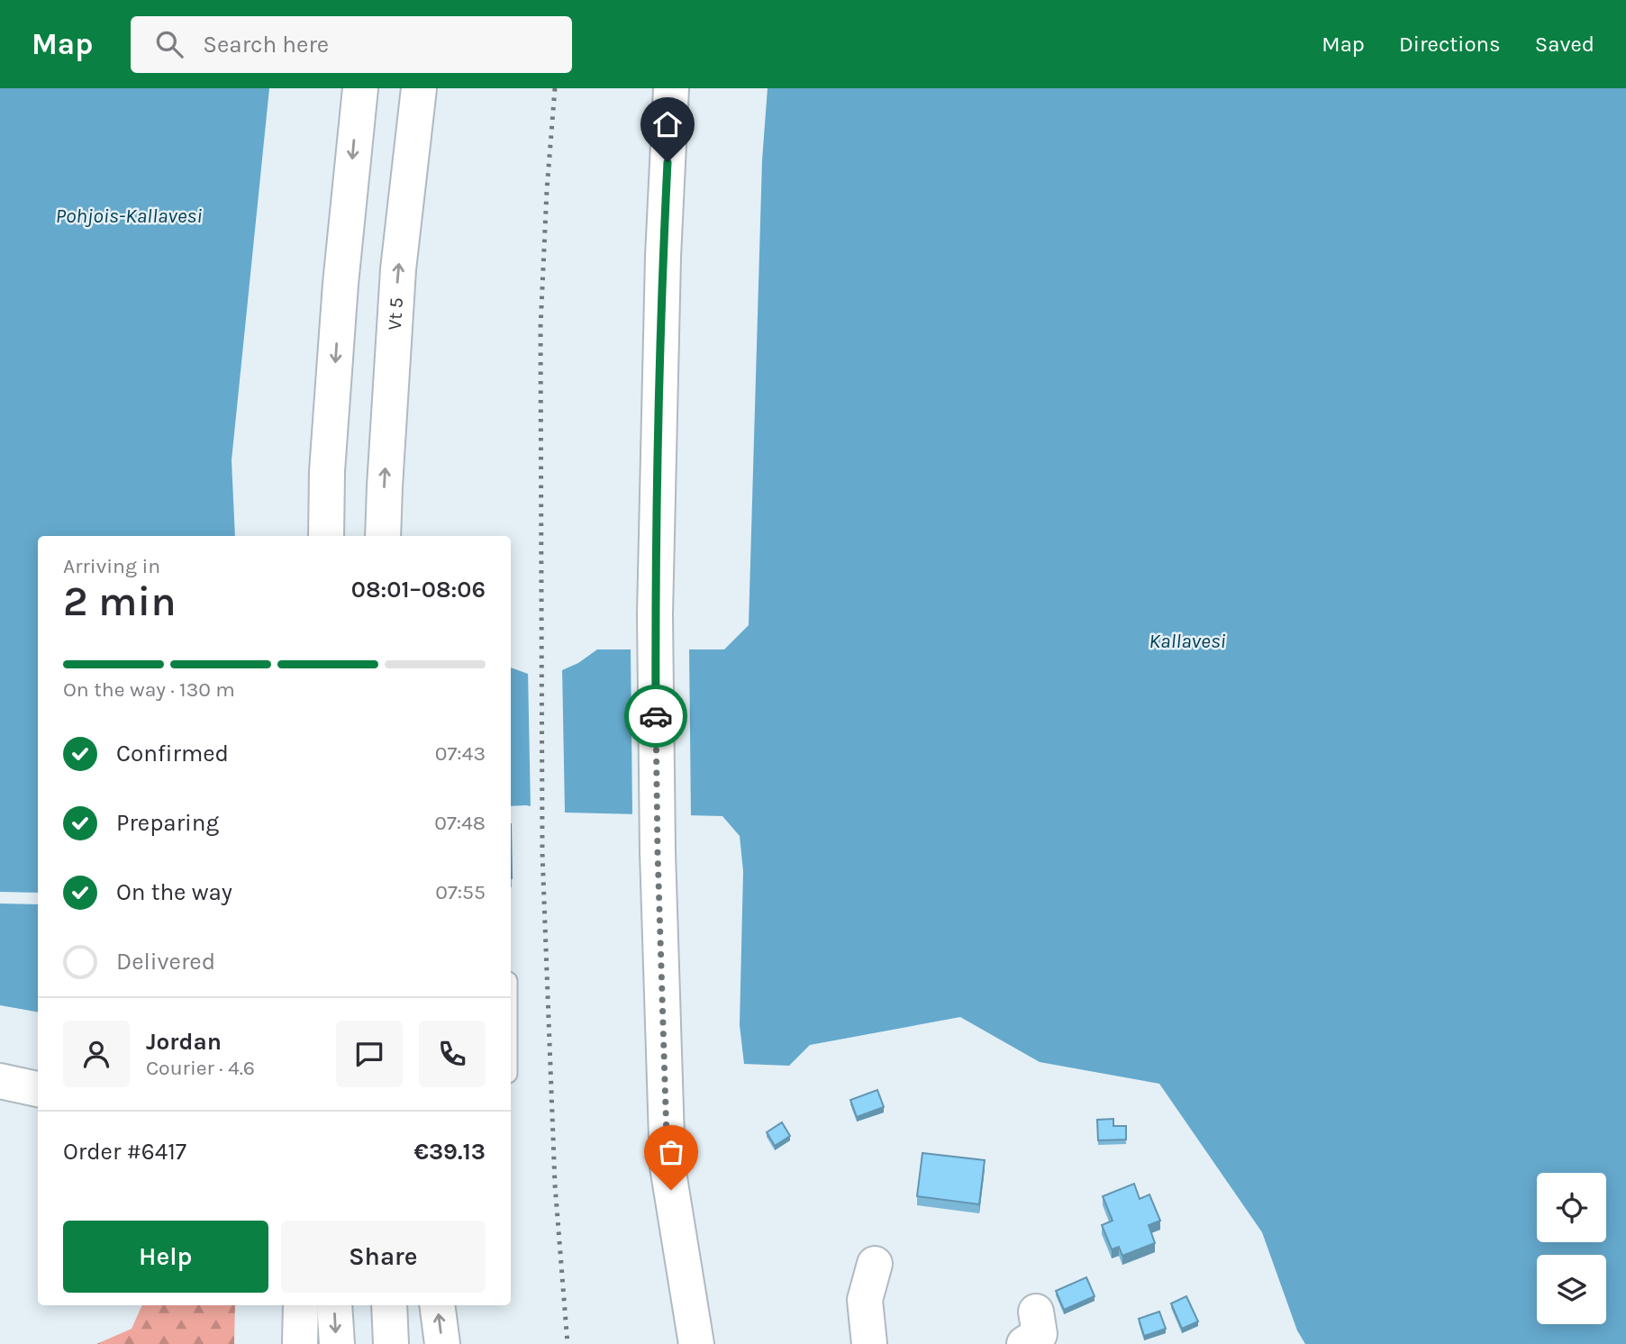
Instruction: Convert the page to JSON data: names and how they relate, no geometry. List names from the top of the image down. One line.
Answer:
{"streets":{"main road":["Vt 5"]},"water":["Pohjois-Kallavesi","Kallavesi"],"page":{"header":"Map","search":"Search here","nav":["Map","Directions","Saved"],"heading":["2 min","Arriving in","08:01–08:06"],"panel":["Jordan","Courier · 4.6","Order #6417","€39.13"],"bar":"On the way · 130 m","list":[["Confirmed","07:43"],["Preparing","07:48"],["On the way","07:55"],"Delivered"],"buttons":["Help","Share"]}}
